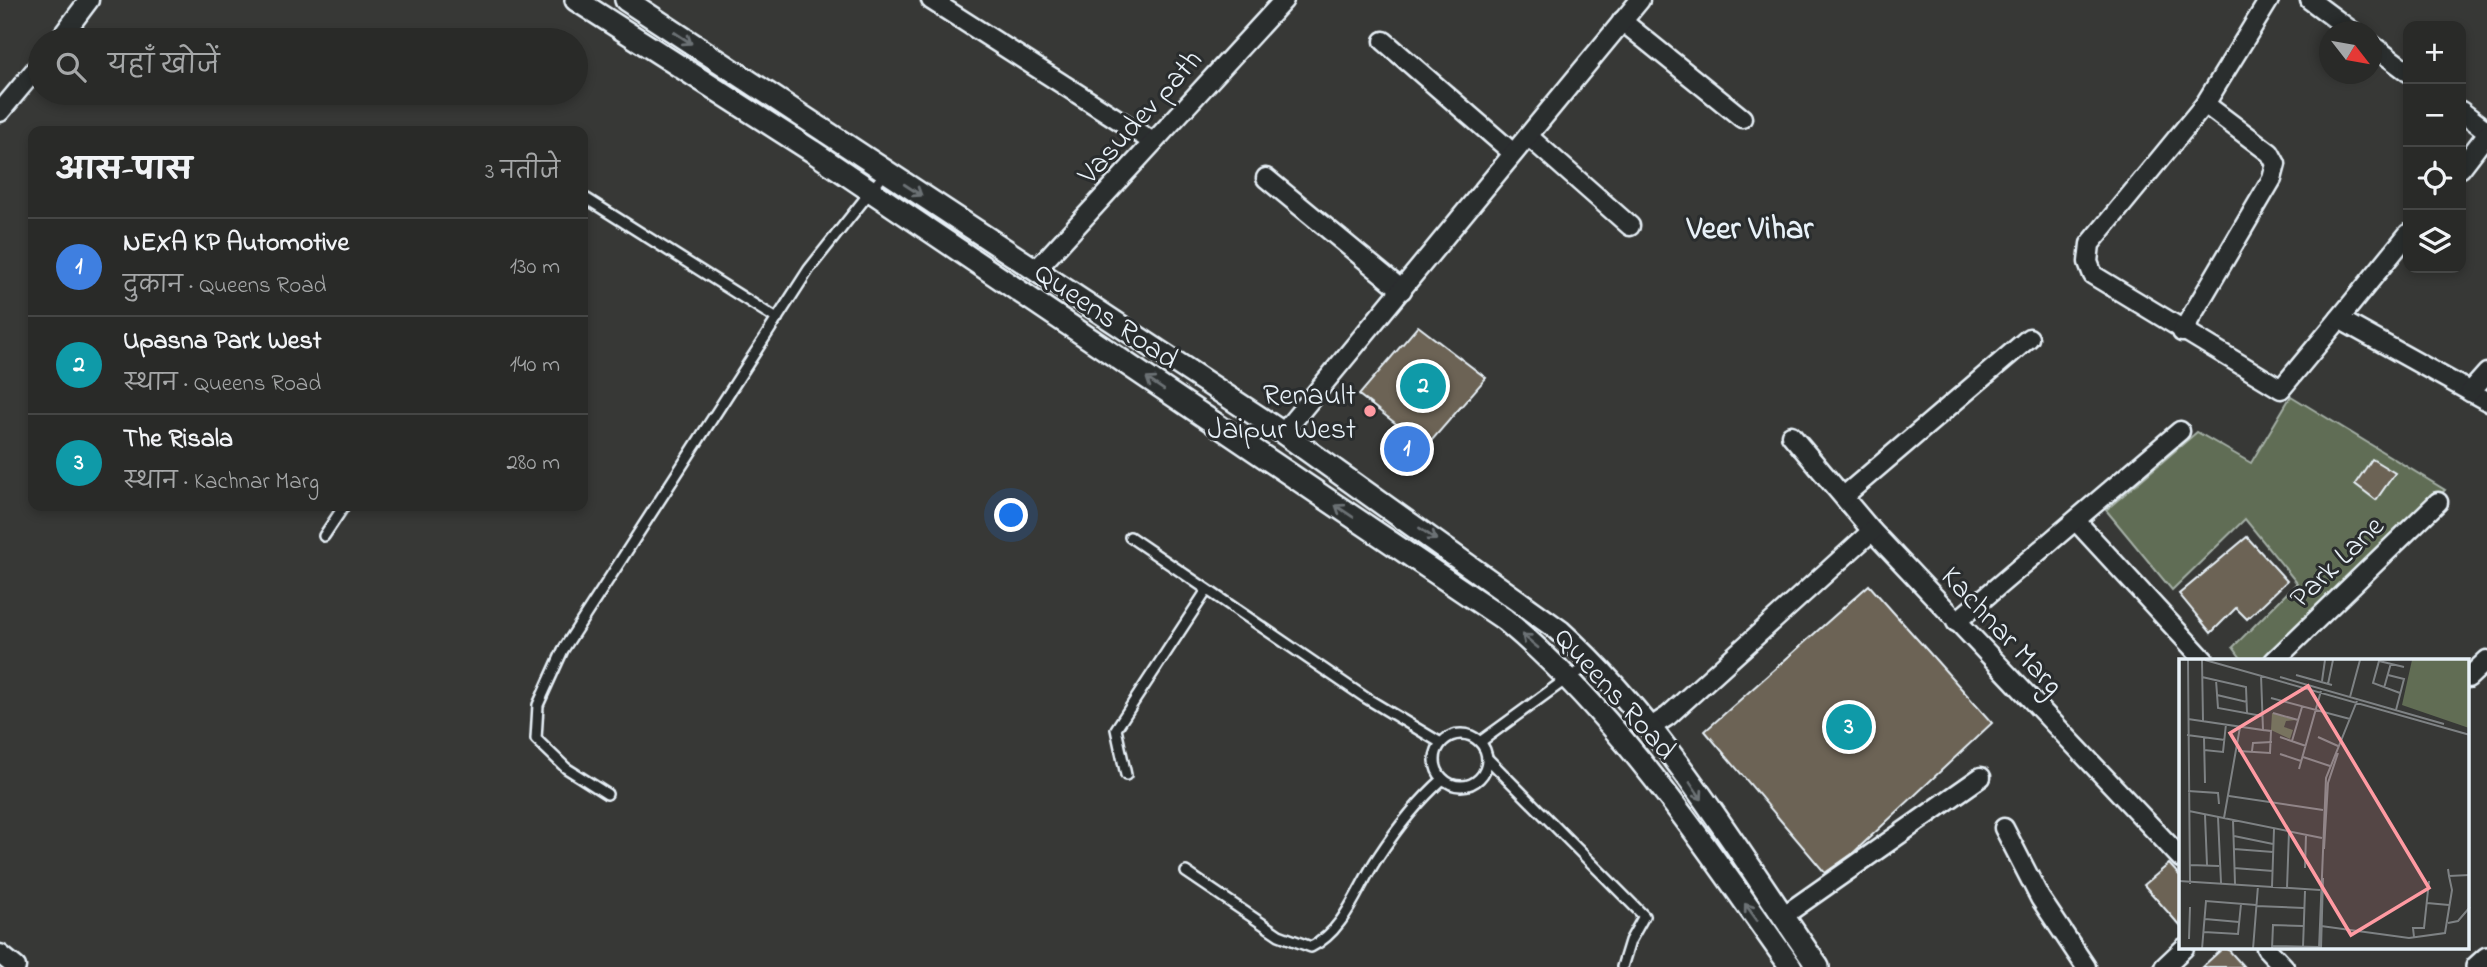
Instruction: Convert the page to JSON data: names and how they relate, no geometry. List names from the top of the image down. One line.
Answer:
{"streets":{"street":["Vasudev path","Queens Road","Park Lane","Kachnar Marg"]},"crossings":[["Vasudev path","Queens Road"]],"districts":["Veer Vihar"],"places":["Renault Jaipur West"],"north":"bottom right","page":{"map_buttons":["+","−"],"search":"यहाँ खोजें","heading":["आस-पास","3 नतीजे"],"list":[{"mark":"1","name":"NEXA KP Automotive","note":"दुकान · Queens Road","value":"130 m"},{"mark":"2","name":"Upasna Park West","note":"स्थान · Queens Road","value":"140 m"},{"mark":"3","name":"The Risala","note":"स्थान · Kachnar Marg","value":"280 m"}],"pins":["2","1","3"]}}
